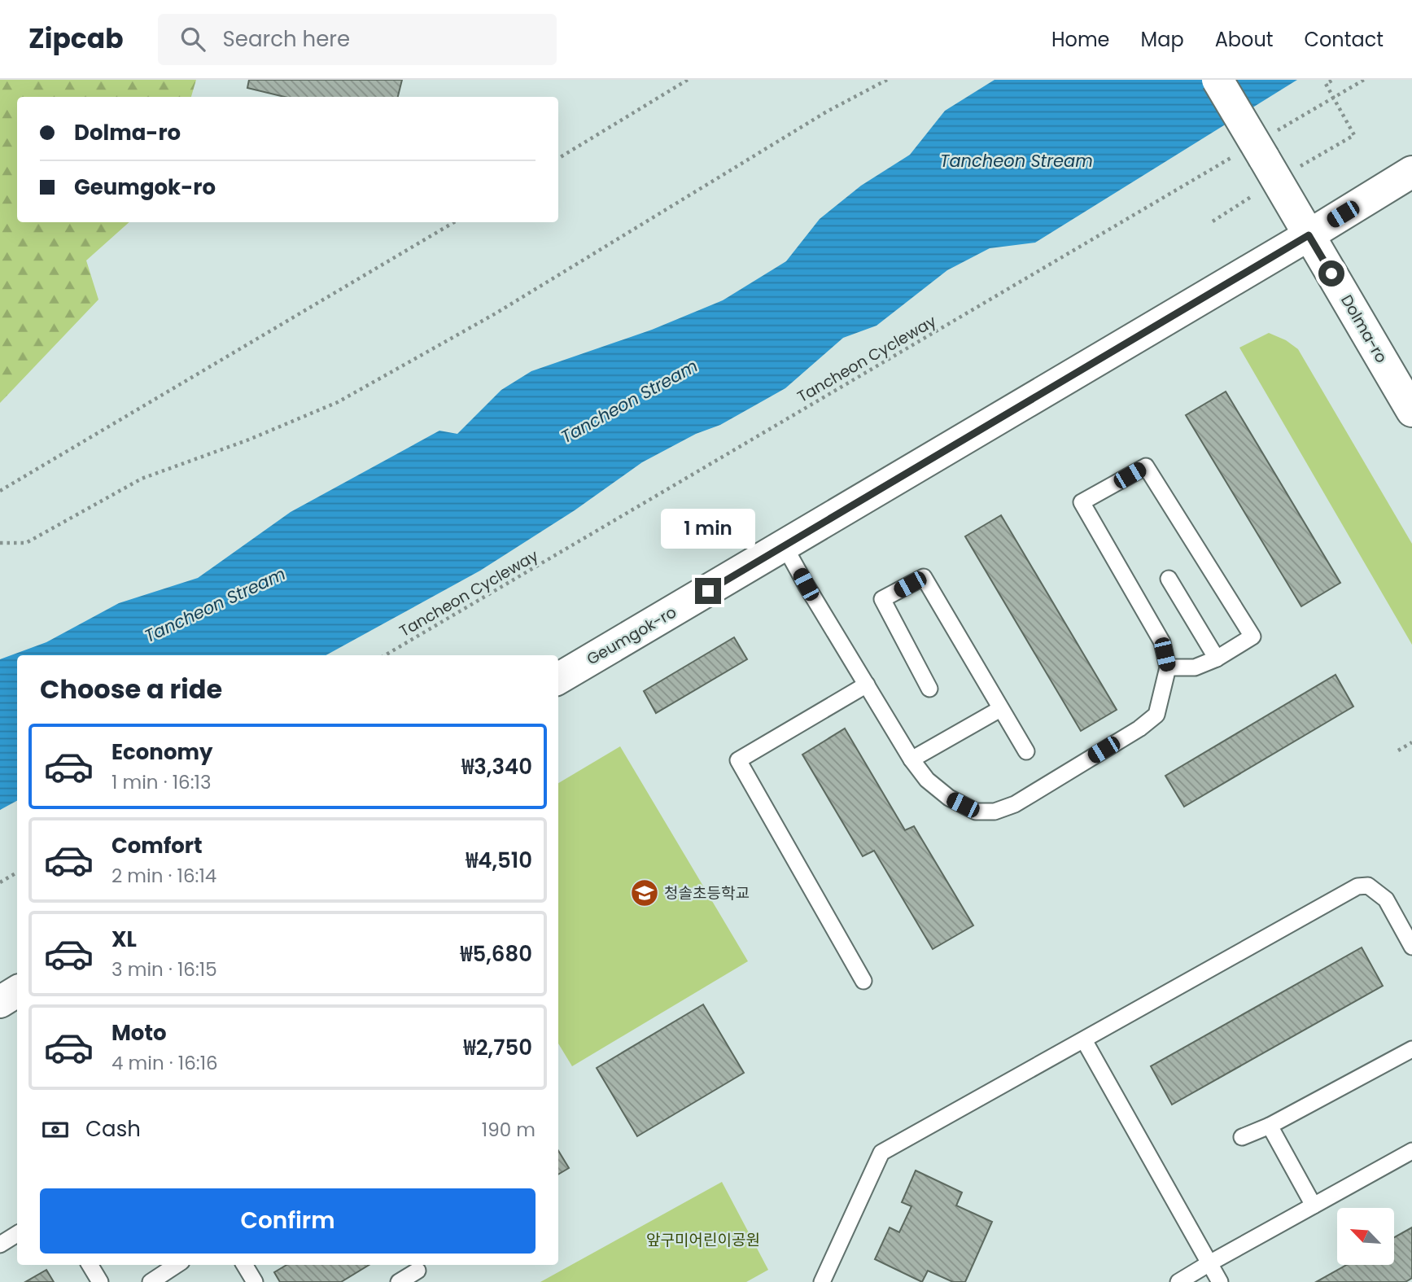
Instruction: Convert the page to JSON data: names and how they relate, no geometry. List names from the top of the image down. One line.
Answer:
{"streets":{"main road":["Dolma-ro","Geumgok-ro"],"path":["Tancheon Cycleway"]},"crossings":[["Dolma-ro","Tancheon Cycleway"],["Dolma-ro","Geumgok-ro"]],"water":["Tancheon Stream"],"parks":["앞구미어린이공원"],"places":{"school or university":["청솔초등학교"]},"north":"top left","page":{"header":"Zipcab","search":"Search here","nav":["Home","Map","About","Contact"],"banner":["Dolma-ro","Geumgok-ro"],"bubble":"1 min","heading":"Choose a ride","list":[{"name":"Economy","note":"1 min · 16:13","value":"₩3,340"},{"name":"Comfort","note":"2 min · 16:14","value":"₩4,510"},{"name":"XL","note":"3 min · 16:15","value":"₩5,680"},{"name":"Moto","note":"4 min · 16:16","value":"₩2,750"}],"pay":["Cash","190 m"],"buttons":"Confirm"}}
